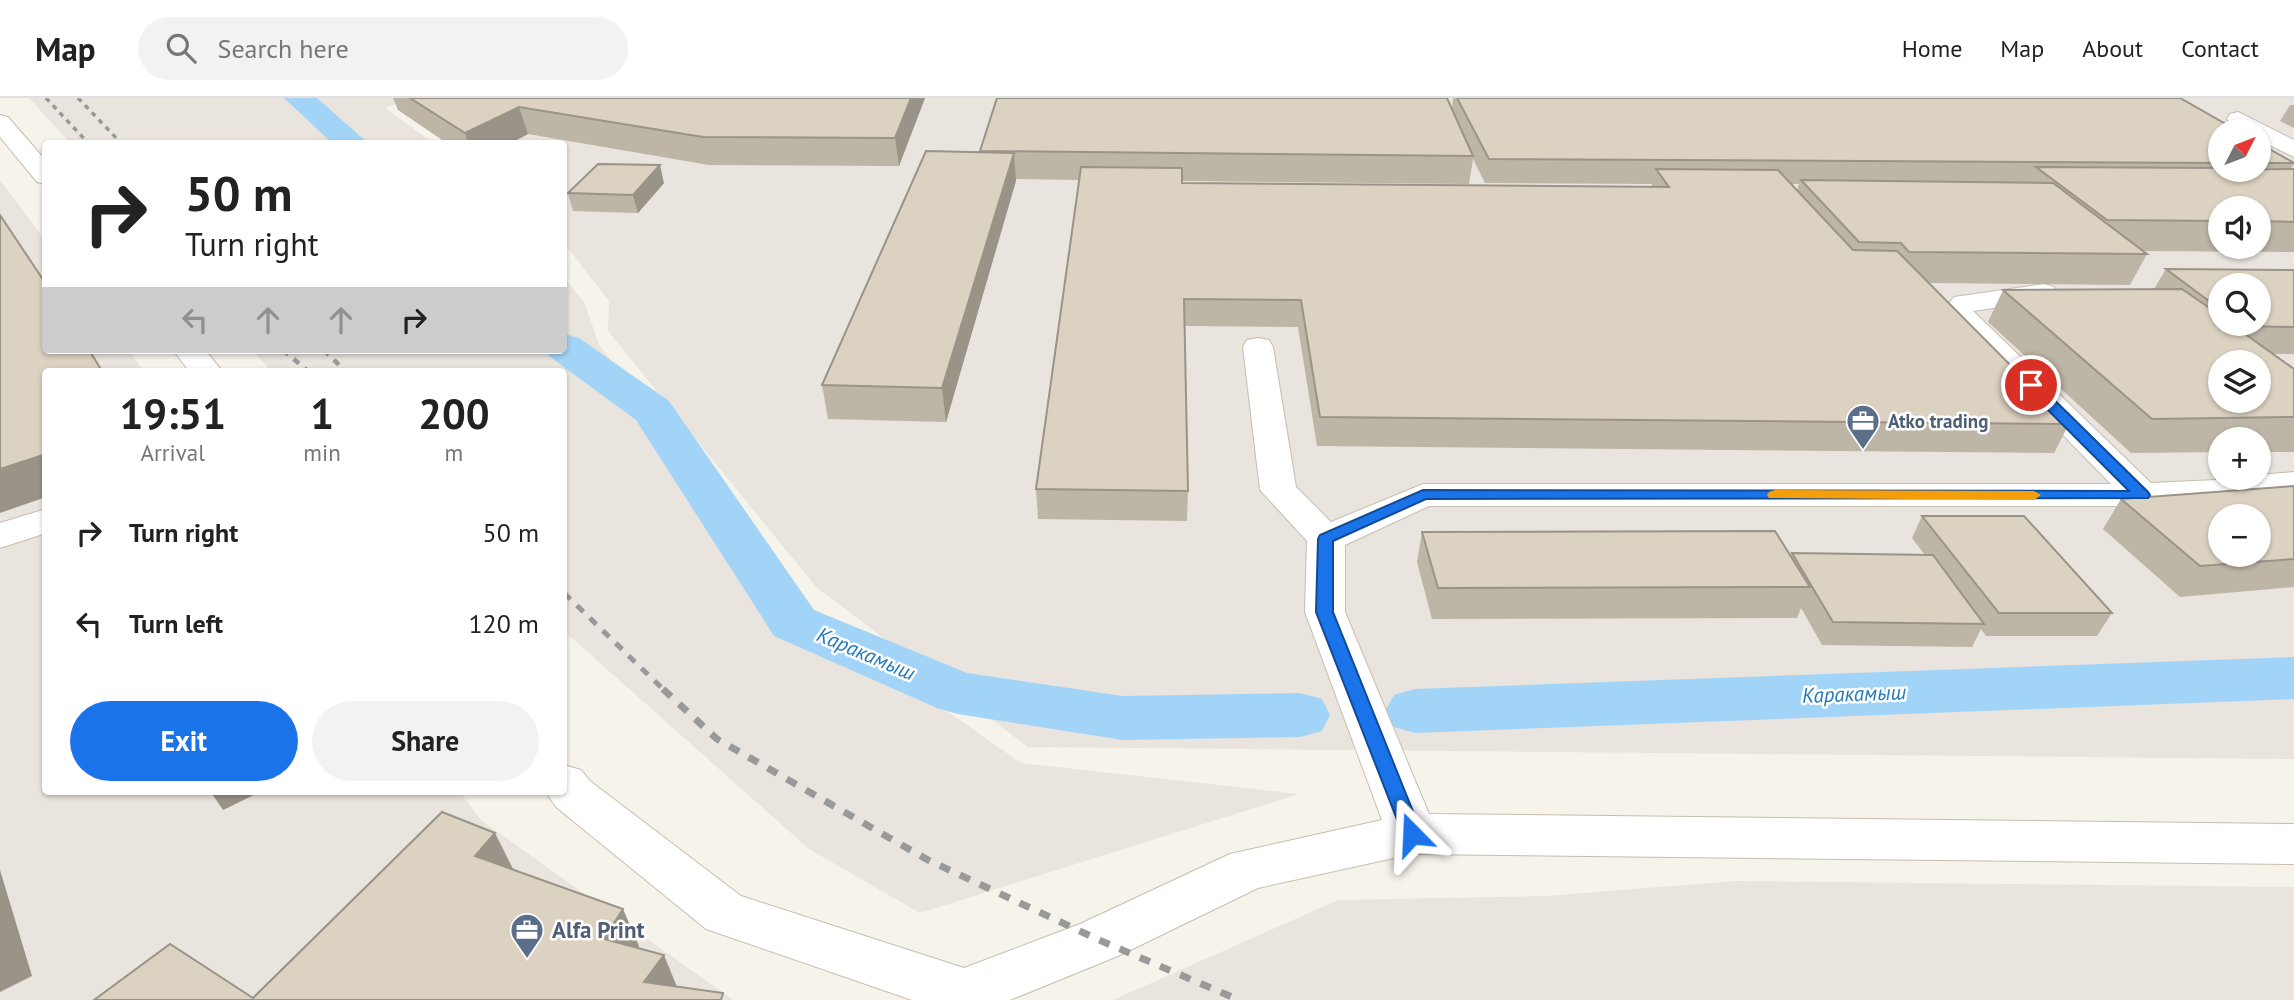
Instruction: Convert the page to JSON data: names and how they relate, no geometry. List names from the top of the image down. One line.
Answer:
{"water":["Каракамыш"],"places":{"office":["Atko trading","Alfa Print"]},"north":"top right","page":{"header":"Map","search":"Search here","nav":["Home","Map","About","Contact"],"map_buttons":["+","−"],"turn":["50 m","Turn right"],"eta":["19:51","Arrival","1","min","200","m"],"list":[{"name":"Turn right","value":"50 m"},{"name":"Turn left","value":"120 m"}],"buttons":["Exit","Share"]}}
